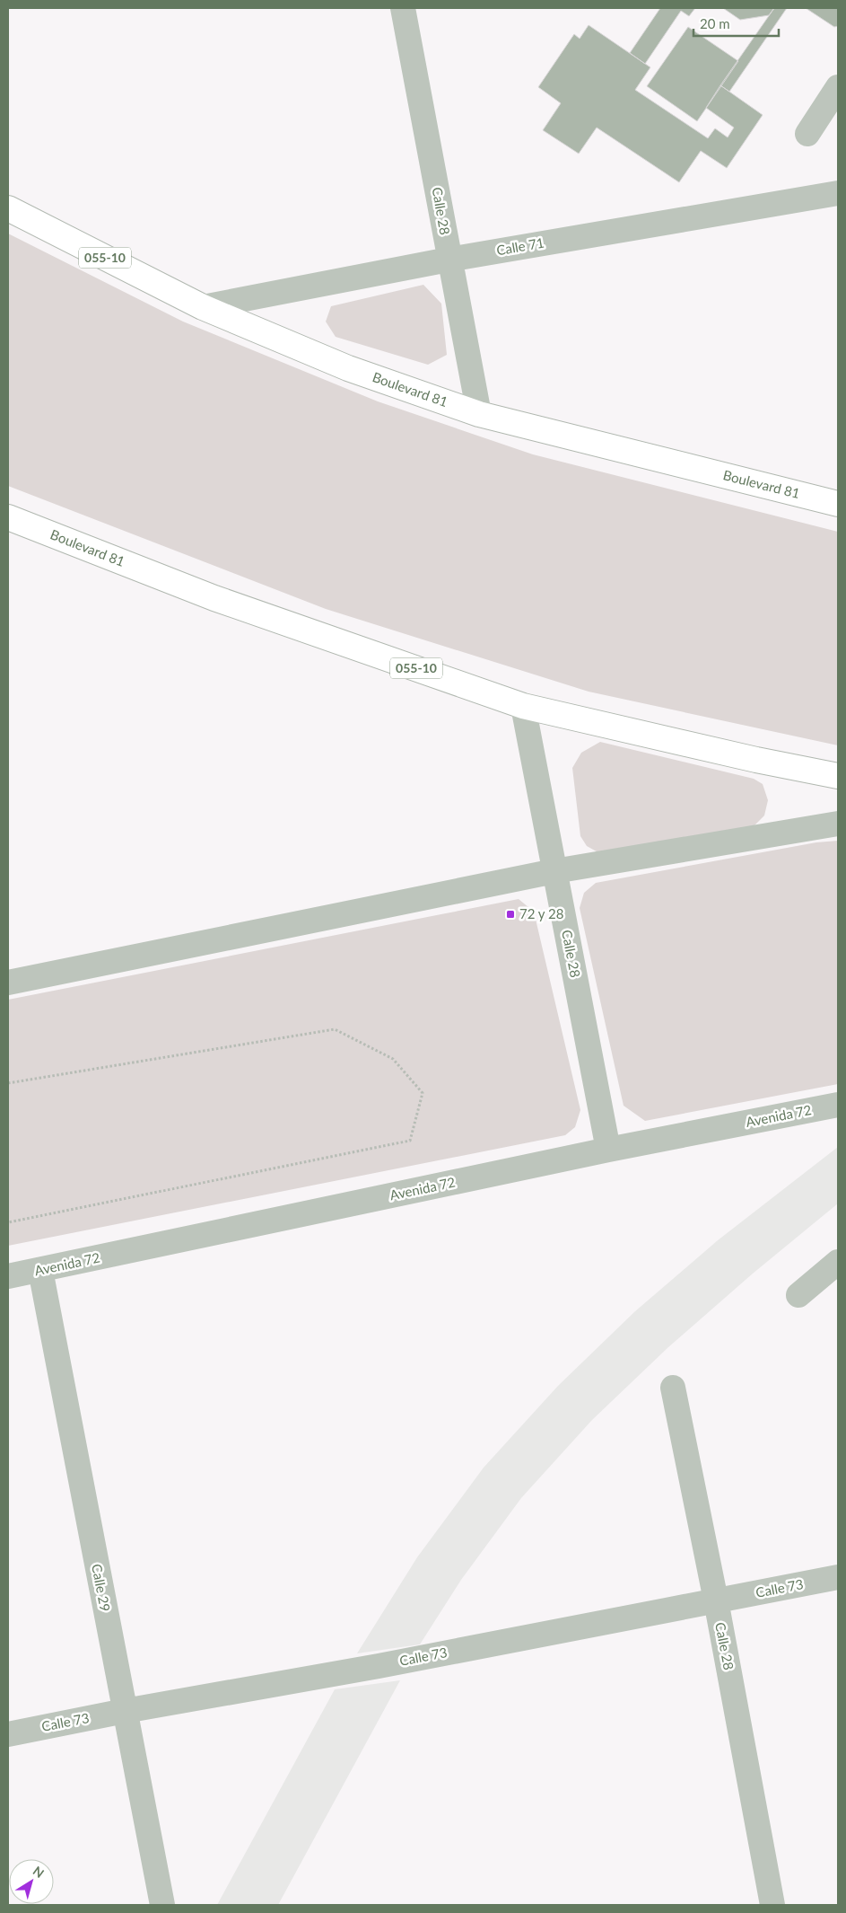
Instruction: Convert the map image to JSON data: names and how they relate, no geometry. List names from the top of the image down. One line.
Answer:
{"streets":{"highway":["055-10","Boulevard 81"],"street":["Calle 28","Calle 71","Avenida 72","Calle 29","Calle 73"]},"crossings":[["Calle 28","Calle 71"],["Calle 28","Boulevard 81"],["Calle 28","Avenida 72"],["Calle 28","Calle 73"],["Calle 71","Boulevard 81"],["Avenida 72","Calle 29"],["Calle 29","Calle 73"]],"places":{"transit":["72 y 28"]},"scale_bar":"20 m","north":"top right"}
